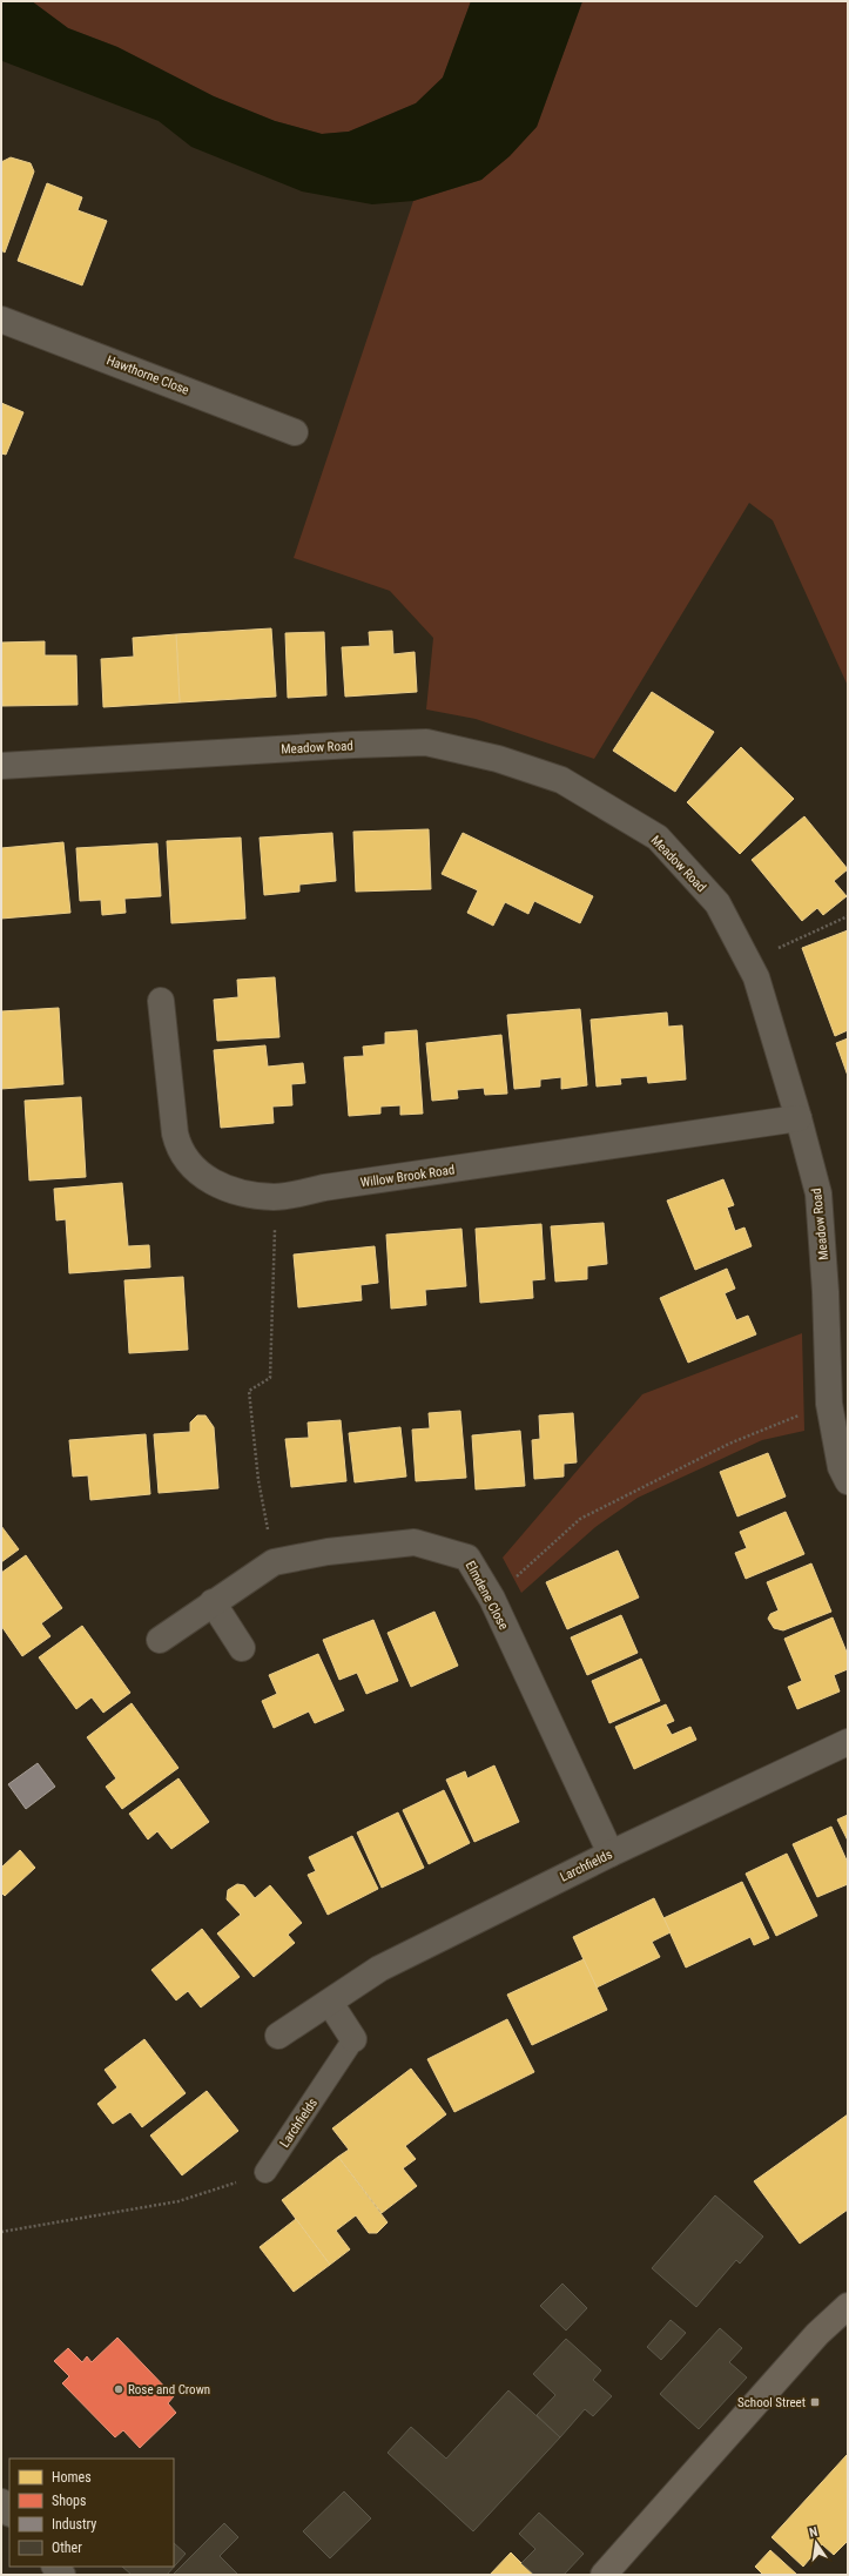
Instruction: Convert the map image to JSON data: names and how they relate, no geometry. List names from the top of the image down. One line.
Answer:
{"streets":{"street":["Hawthorne Close","Meadow Road","Willow Brook Road","Elmdene Close","Larchfields"]},"crossings":[["Meadow Road","Willow Brook Road"],["Elmdene Close","Larchfields"]],"places":{"other":["Rose and Crown"],"transit":["School Street"]},"legend":["Homes","Shops","Industry","Other"],"north":"top"}
